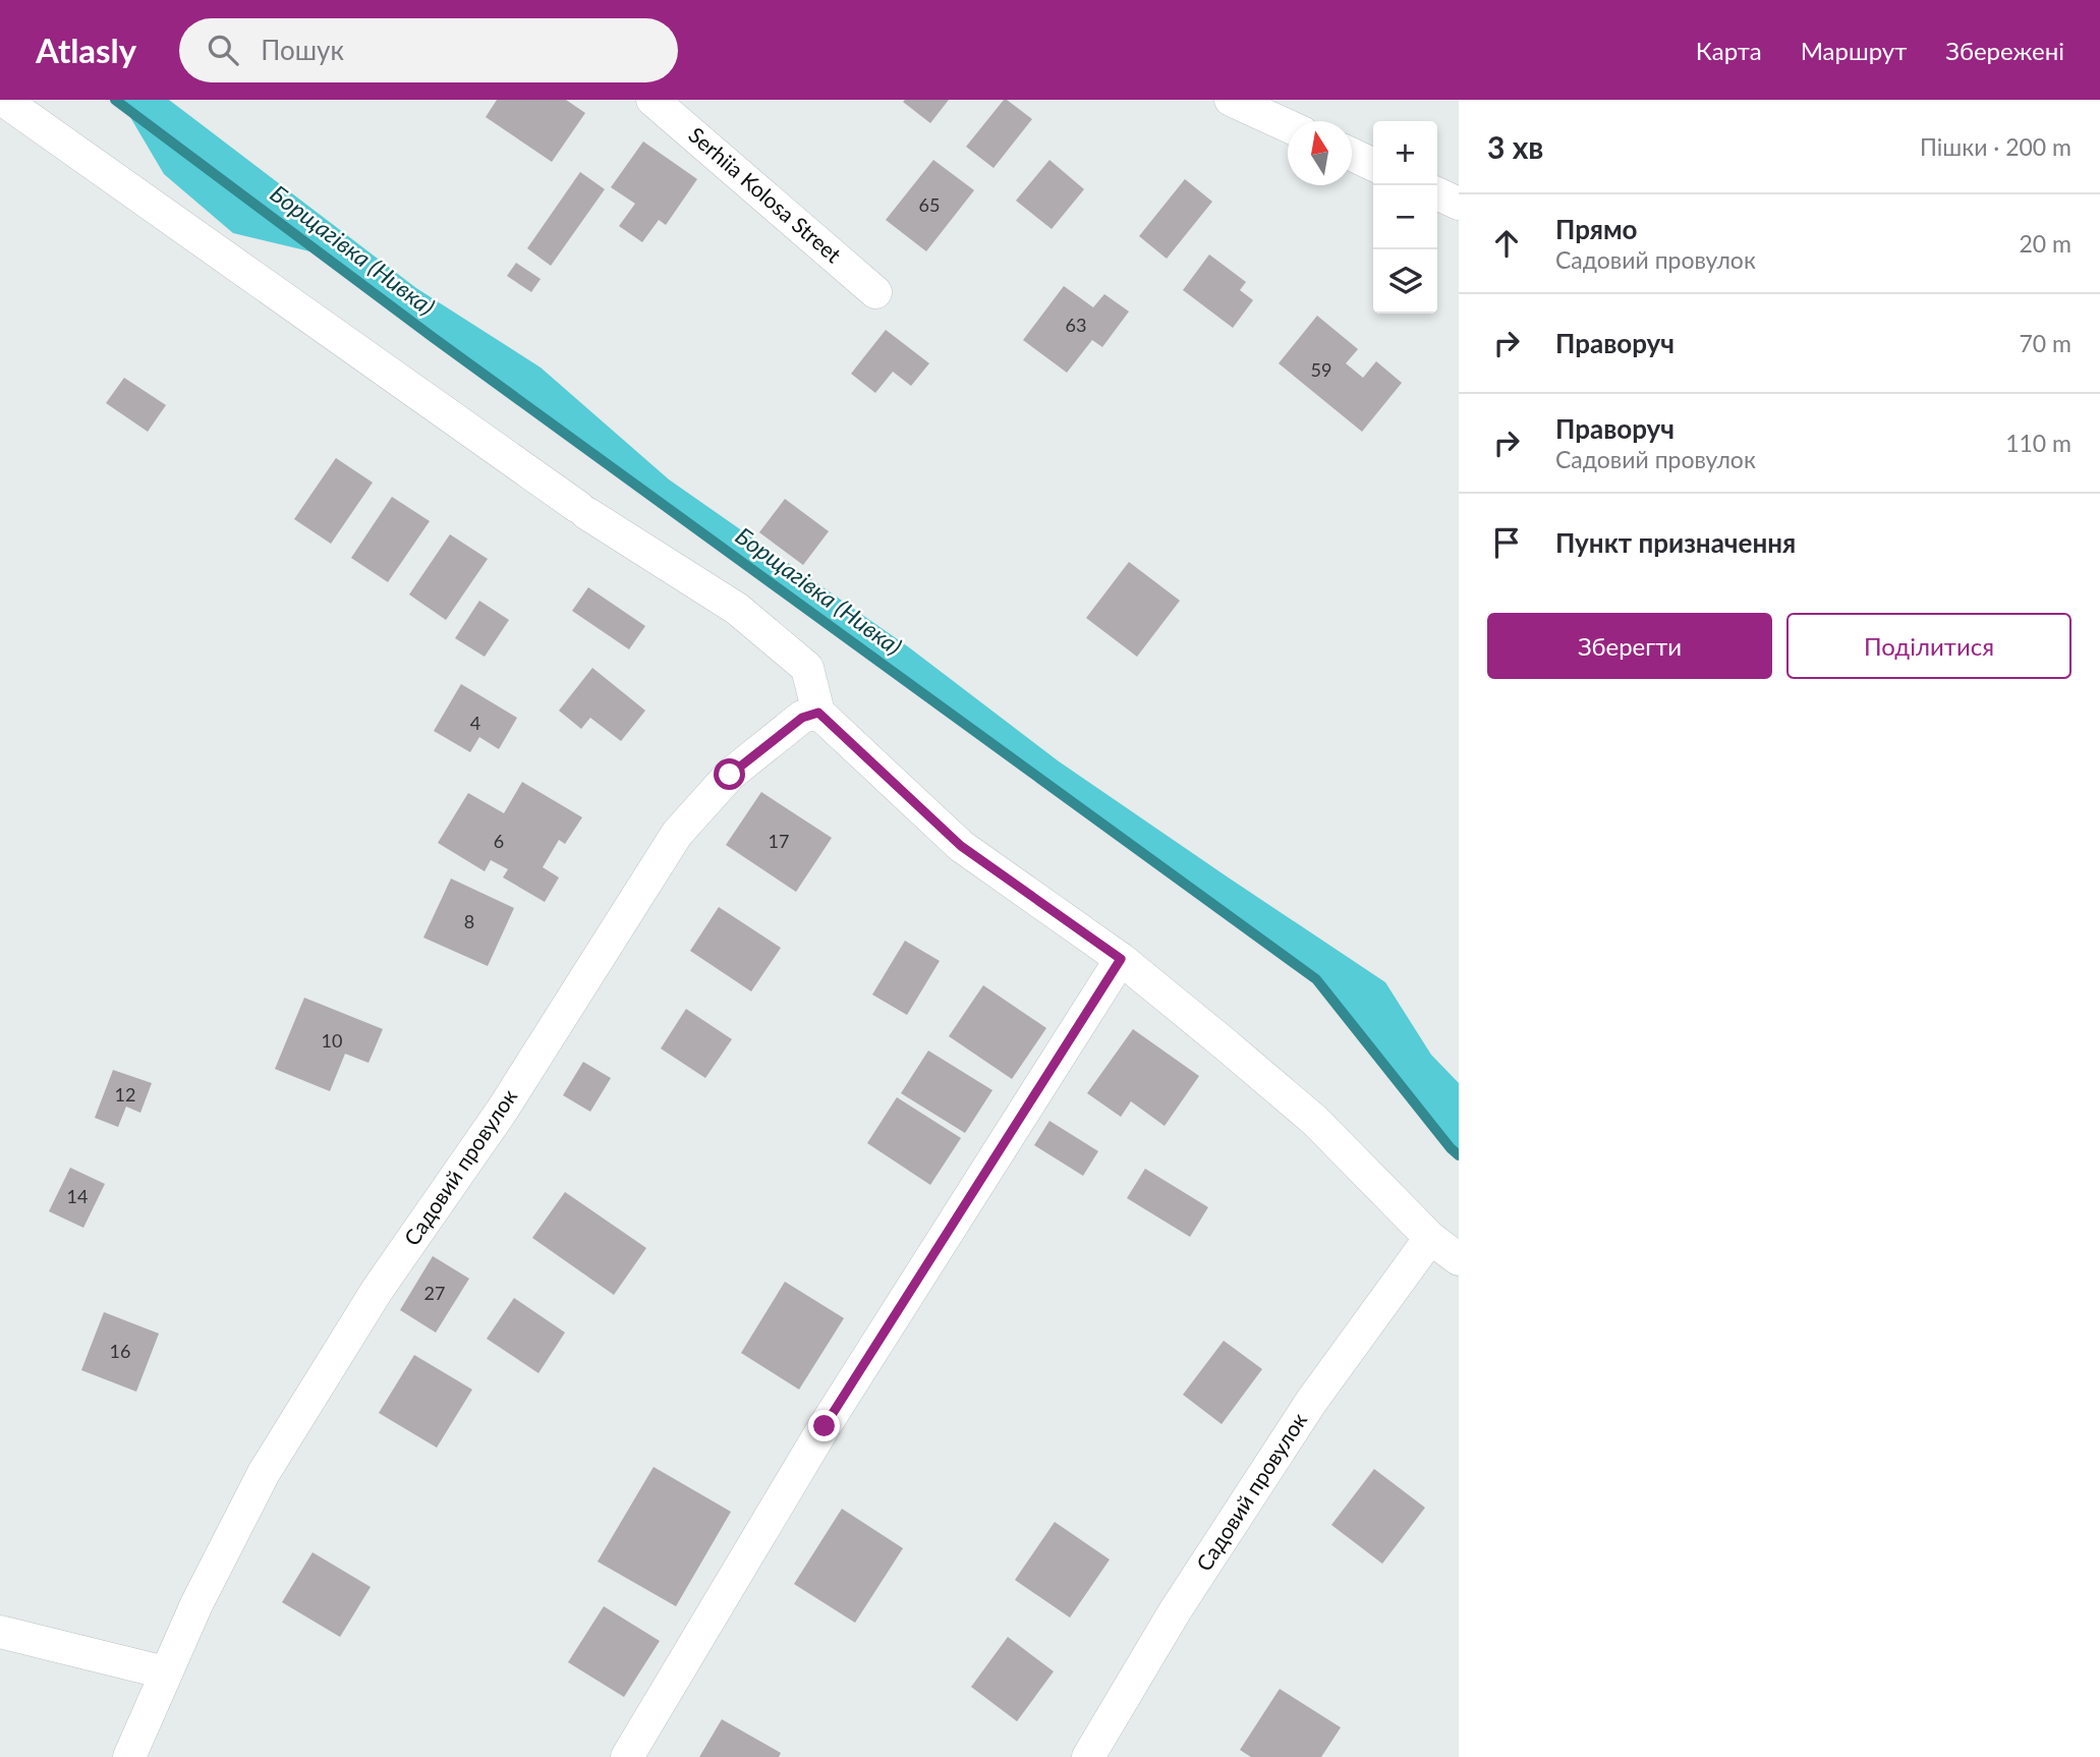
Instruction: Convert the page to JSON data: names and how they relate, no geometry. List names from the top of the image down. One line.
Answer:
{"streets":{"street":["Serhiia Kolosa Street","Садовий провулок"]},"water":["Борщагівка (Нивка)"],"house_numbers":["65","63","59","4","6","17","8","10","12","14","27","16"],"north":"top","page":{"header":"Atlasly","search":"Пошук","nav":["Карта","Маршрут","Збережені"],"heading":["3 хв","Пішки · 200 m"],"map_buttons":["+","−"],"list":[["Прямо","Садовий провулок","20 m"],["Праворуч","70 m"],["Праворуч","Садовий провулок","110 m"],"Пункт призначення"],"buttons":["Зберегти","Поділитися"]}}
